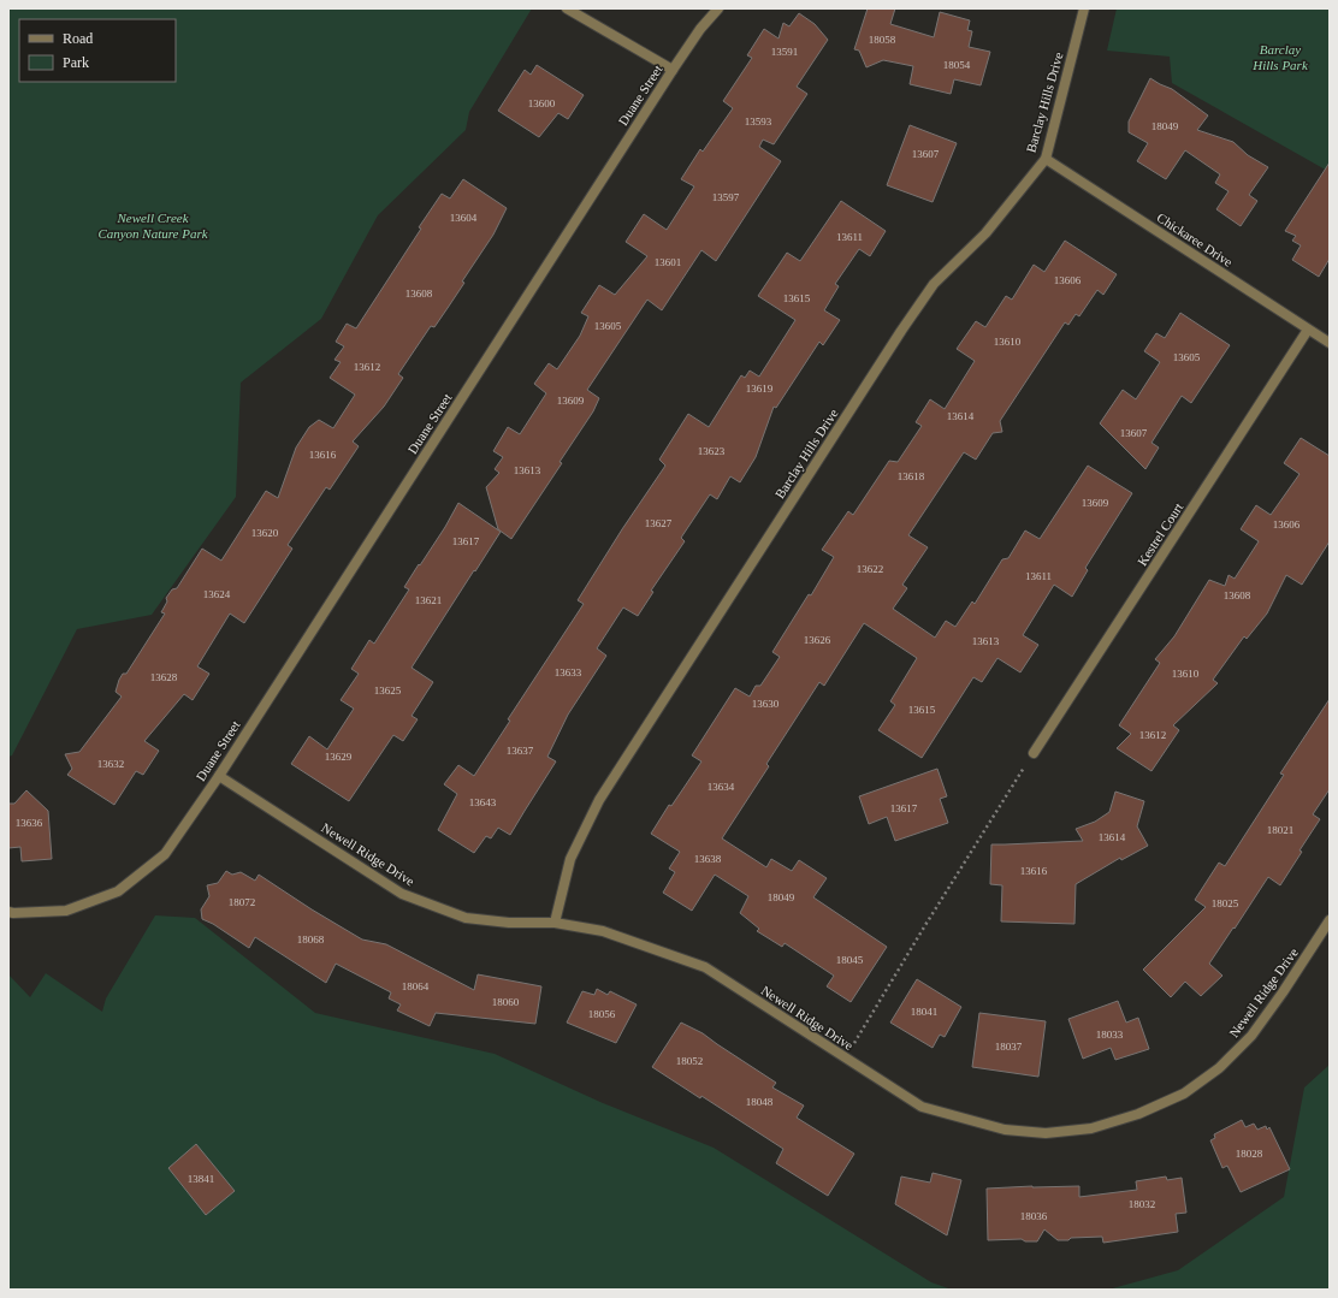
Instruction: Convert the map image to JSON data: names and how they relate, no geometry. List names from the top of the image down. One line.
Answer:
{"streets":{"street":["Duane Street","Barclay Hills Drive","Chickaree Drive","Kestrel Court","Newell Ridge Drive"]},"crossings":[["Duane Street","Newell Ridge Drive"],["Barclay Hills Drive","Chickaree Drive"],["Barclay Hills Drive","Newell Ridge Drive"],["Chickaree Drive","Kestrel Court"]],"parks":["Barclay Hills Park","Newell Creek Canyon Nature Park"],"house_numbers":["18058","13591","18054","13600","13593","18049","13607","13597","13604","13611","13601","13606","13608","13615","13605","13610","13605","13612","13619","13609","13614","13607","13623","13616","13613","13618","13609","13627","13606","13620","13617","13622","13611","13624","13608","13621","13626","13613","13633","13610","13628","13625","13630","13615","13612","13637","13629","13632","13634","13643","13617","13636","18021","13614","13638","13616","18049","18072","18025","18068","18045","18064","18060","18041","18056","18033","18037","18052","18048","18028","13841","18032","18036"],"legend":["Road","Park"]}
